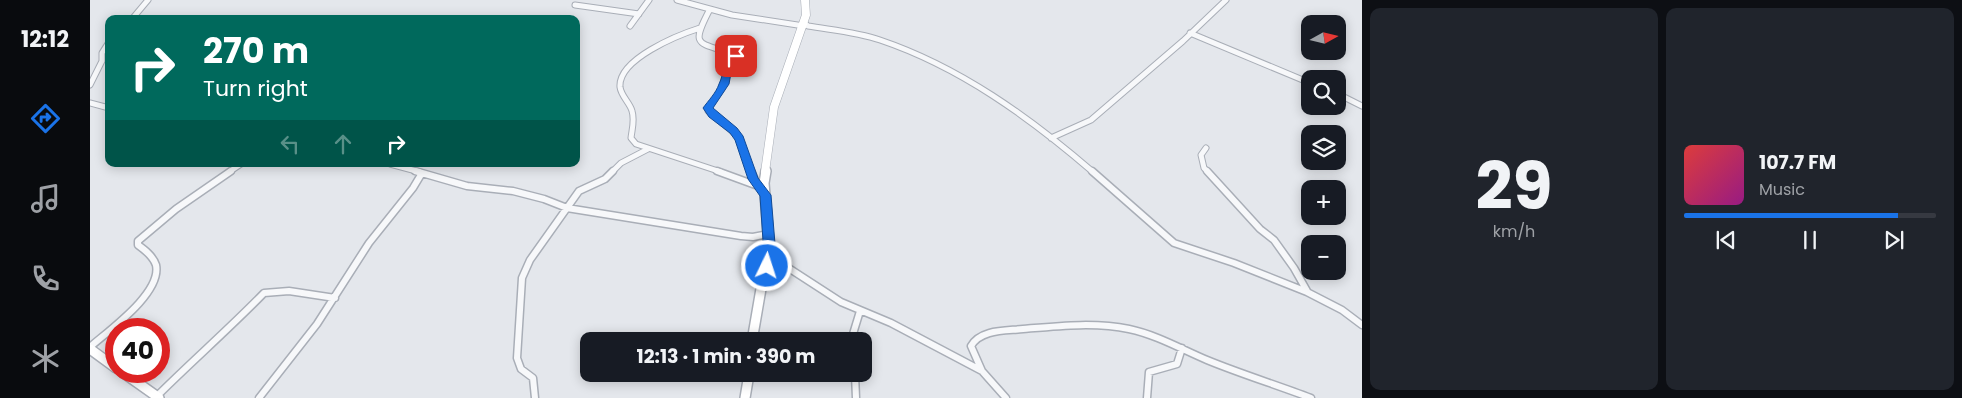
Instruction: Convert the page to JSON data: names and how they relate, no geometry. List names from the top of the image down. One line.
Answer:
{"north":"right","page":{"tabs":"12:12","tile":["29","km/h"],"map_buttons":["+","−"],"turn":["270 m","Turn right"],"song":["107.7 FM","Music"],"limit":"40","trip":"12:13 · 1 min · 390 m"}}
